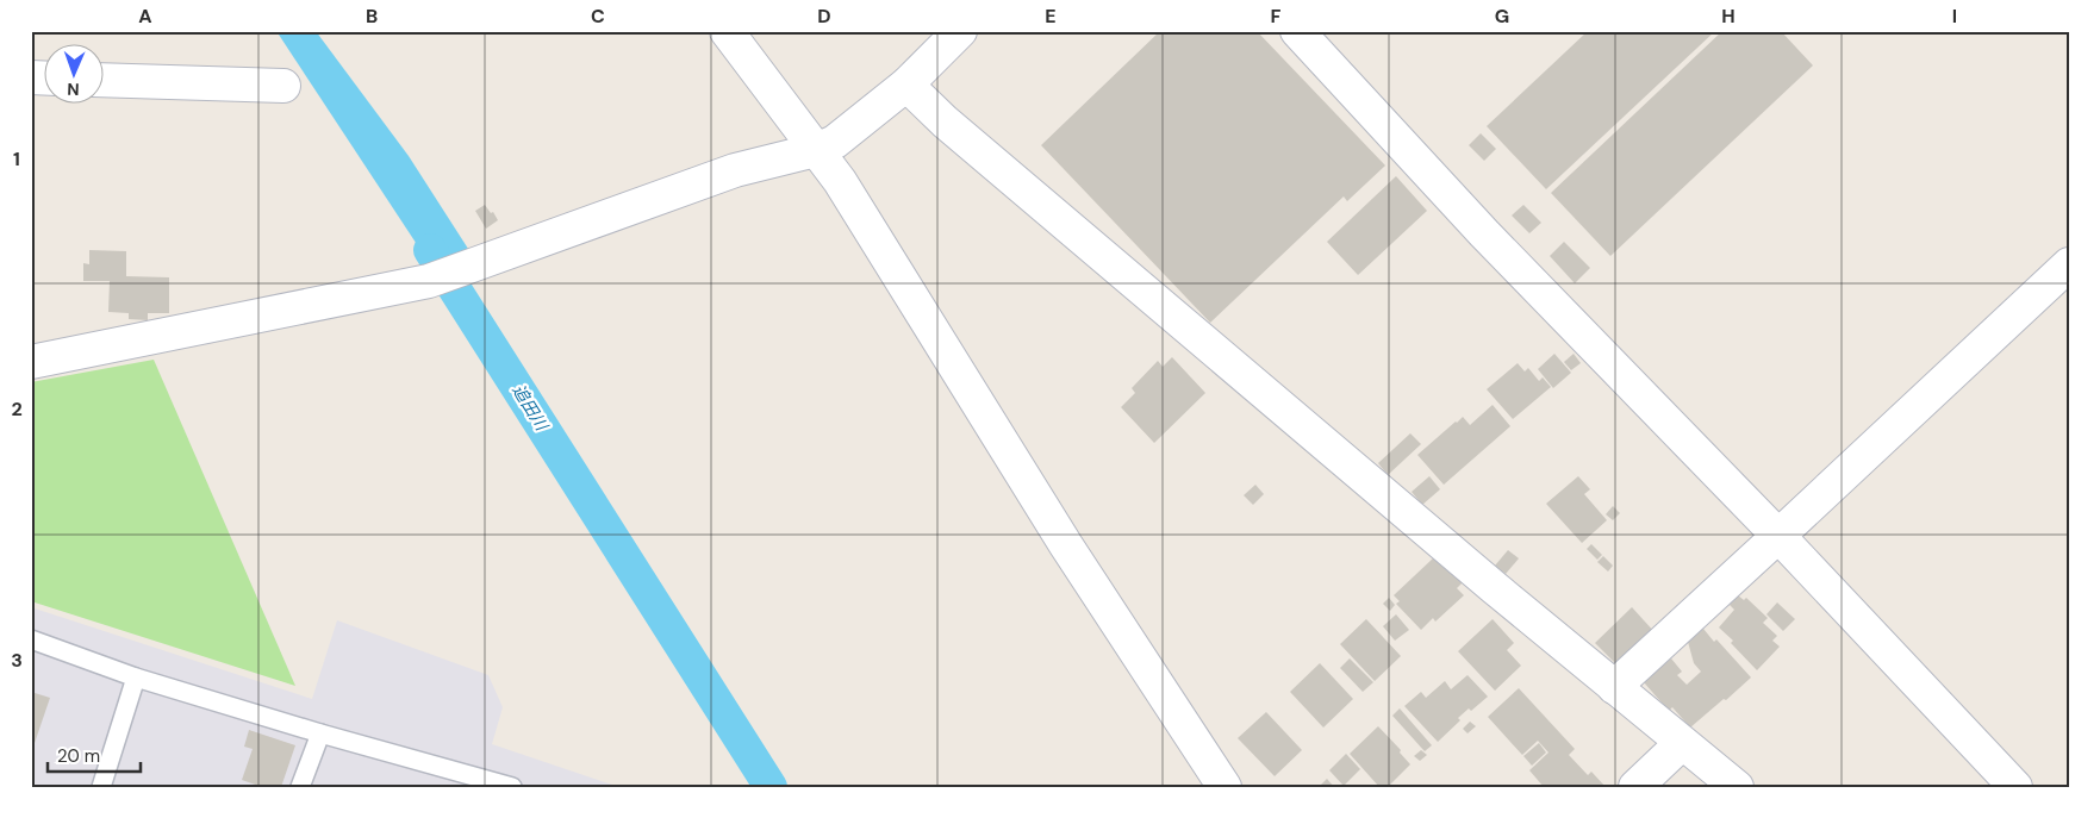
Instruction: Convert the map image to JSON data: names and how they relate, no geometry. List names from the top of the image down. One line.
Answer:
{"water":["追田川"],"scale_bar":"20 m","north":"bottom","grid":{"columns":["A","B","C","D","E","F","G","H","I"],"rows":["1","2","3"]}}
